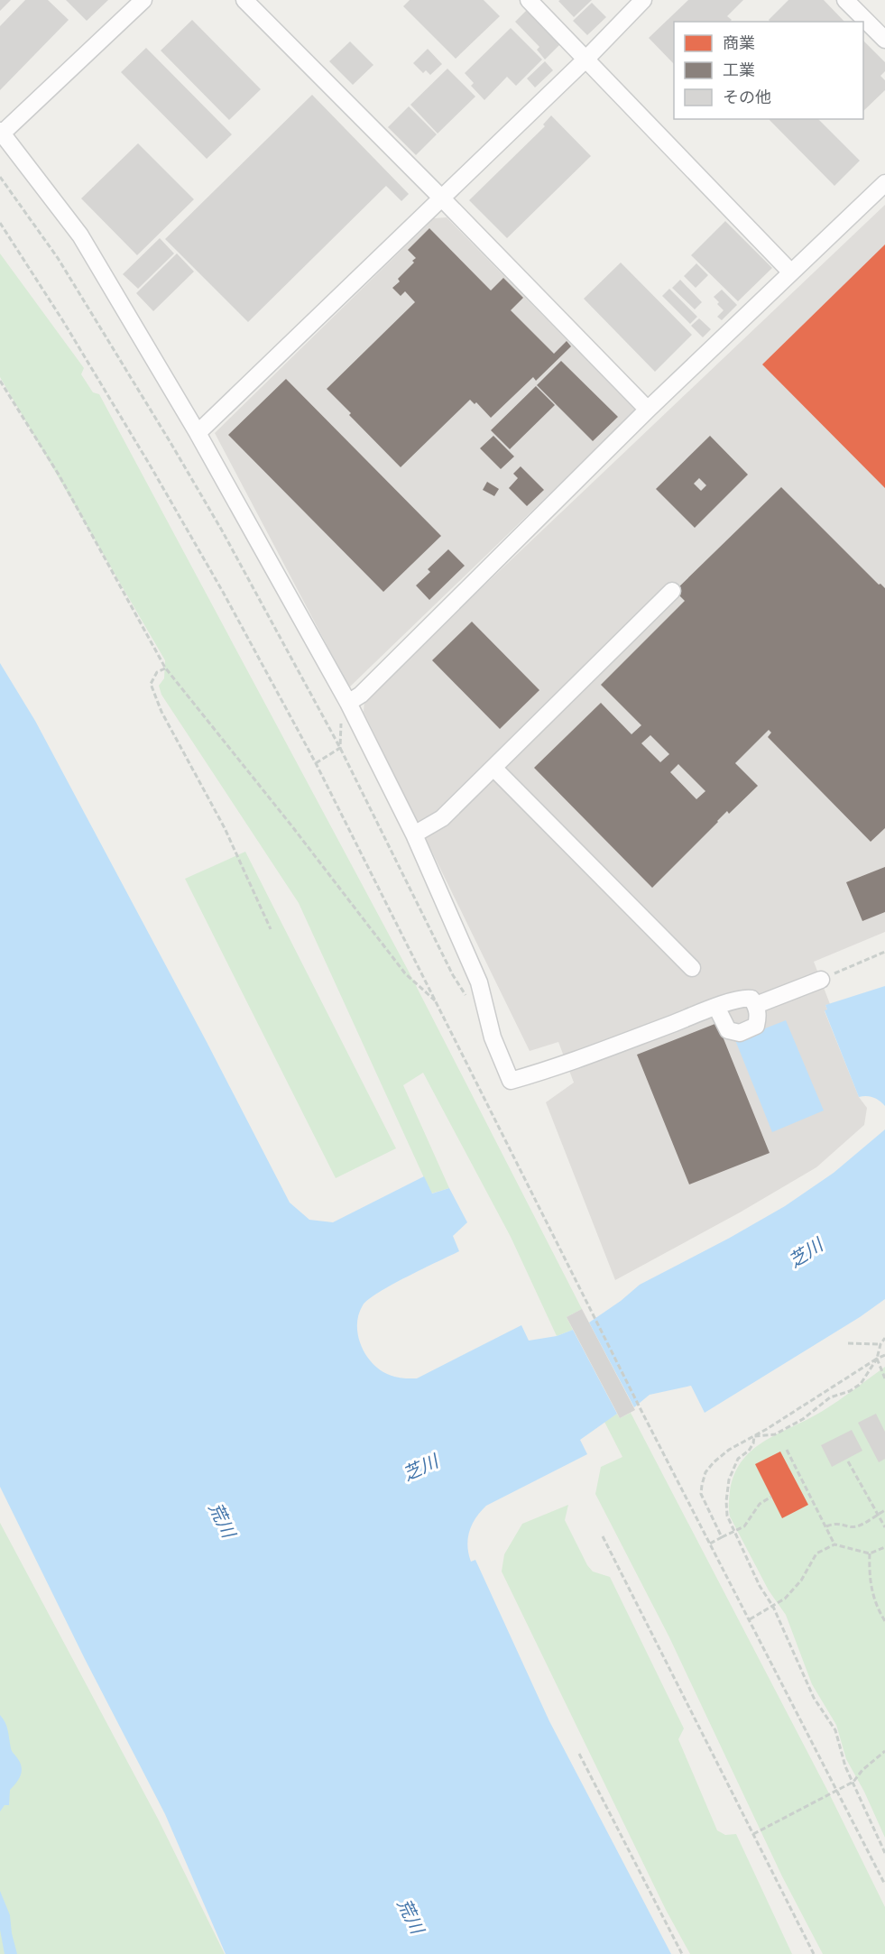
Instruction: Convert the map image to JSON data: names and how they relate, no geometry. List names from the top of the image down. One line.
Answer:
{"water":["芝川","荒川"],"legend":["商業","工業","その他"]}
